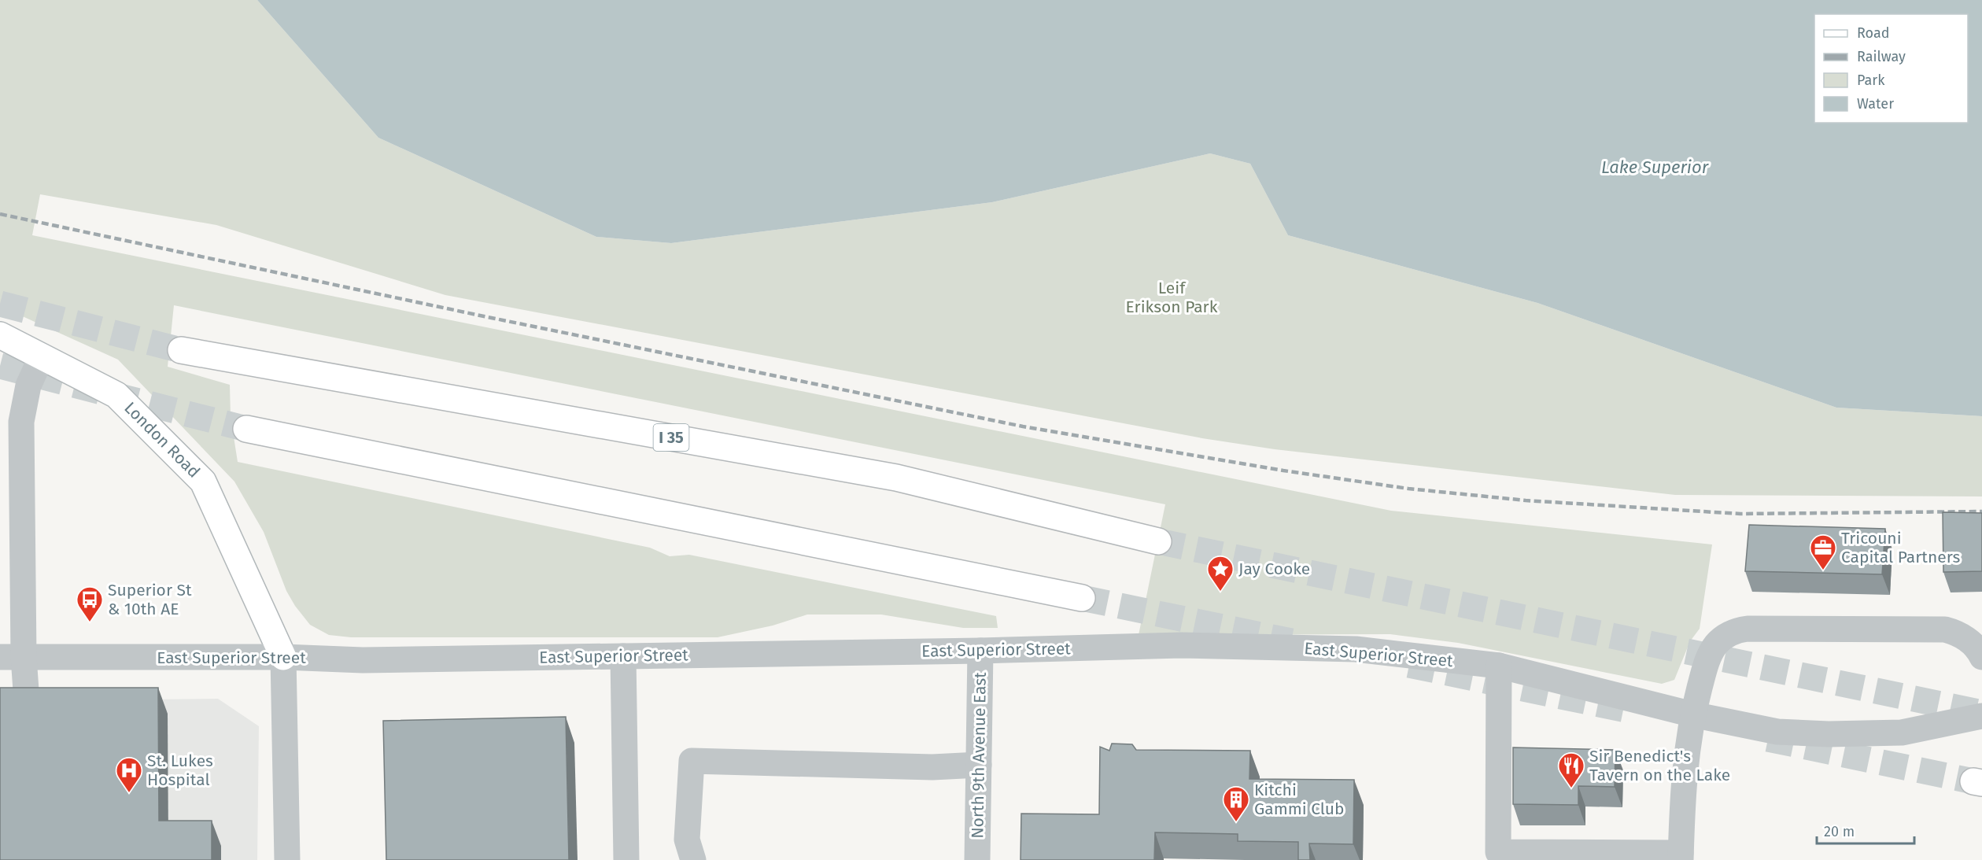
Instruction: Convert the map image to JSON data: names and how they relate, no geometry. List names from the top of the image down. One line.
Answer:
{"streets":{"main road":["I 35","London Road"],"street":["East Superior Street","North 9th Avenue East"]},"crossings":[["London Road","East Superior Street"],["East Superior Street","North 9th Avenue East"]],"water":["Lake Superior"],"parks":["Leif Erikson Park"],"places":{"office":["Tricouni Capital Partners"],"place":["Jay Cooke"],"bus stop":["Superior St & 10th AE"],"restaurant":["Sir Benedict's Tavern on the Lake"],"hospital":["St. Lukes Hospital"],"building":["Kitchi Gammi Club"]},"legend":["Road","Railway","Park","Water"],"scale_bar":"20 m"}
